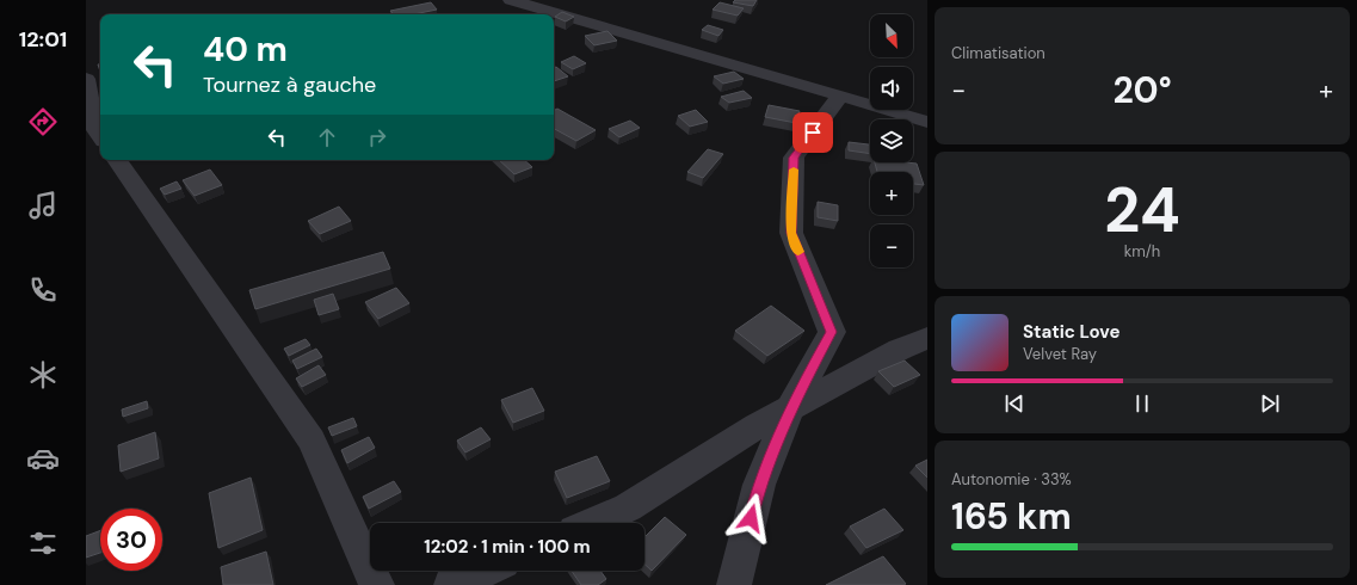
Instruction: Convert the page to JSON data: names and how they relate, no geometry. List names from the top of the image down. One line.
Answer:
{"north":"bottom right","page":{"tabs":"12:01","tile":["Climatisation",["24","km/h"],["Autonomie · 33%","165 km"]],"map_buttons":["+","−"],"turn":["40 m","Tournez à gauche"],"heat":["−","20°","+"],"song":["Static Love","Velvet Ray"],"limit":"30","trip":"12:02 · 1 min · 100 m"}}
